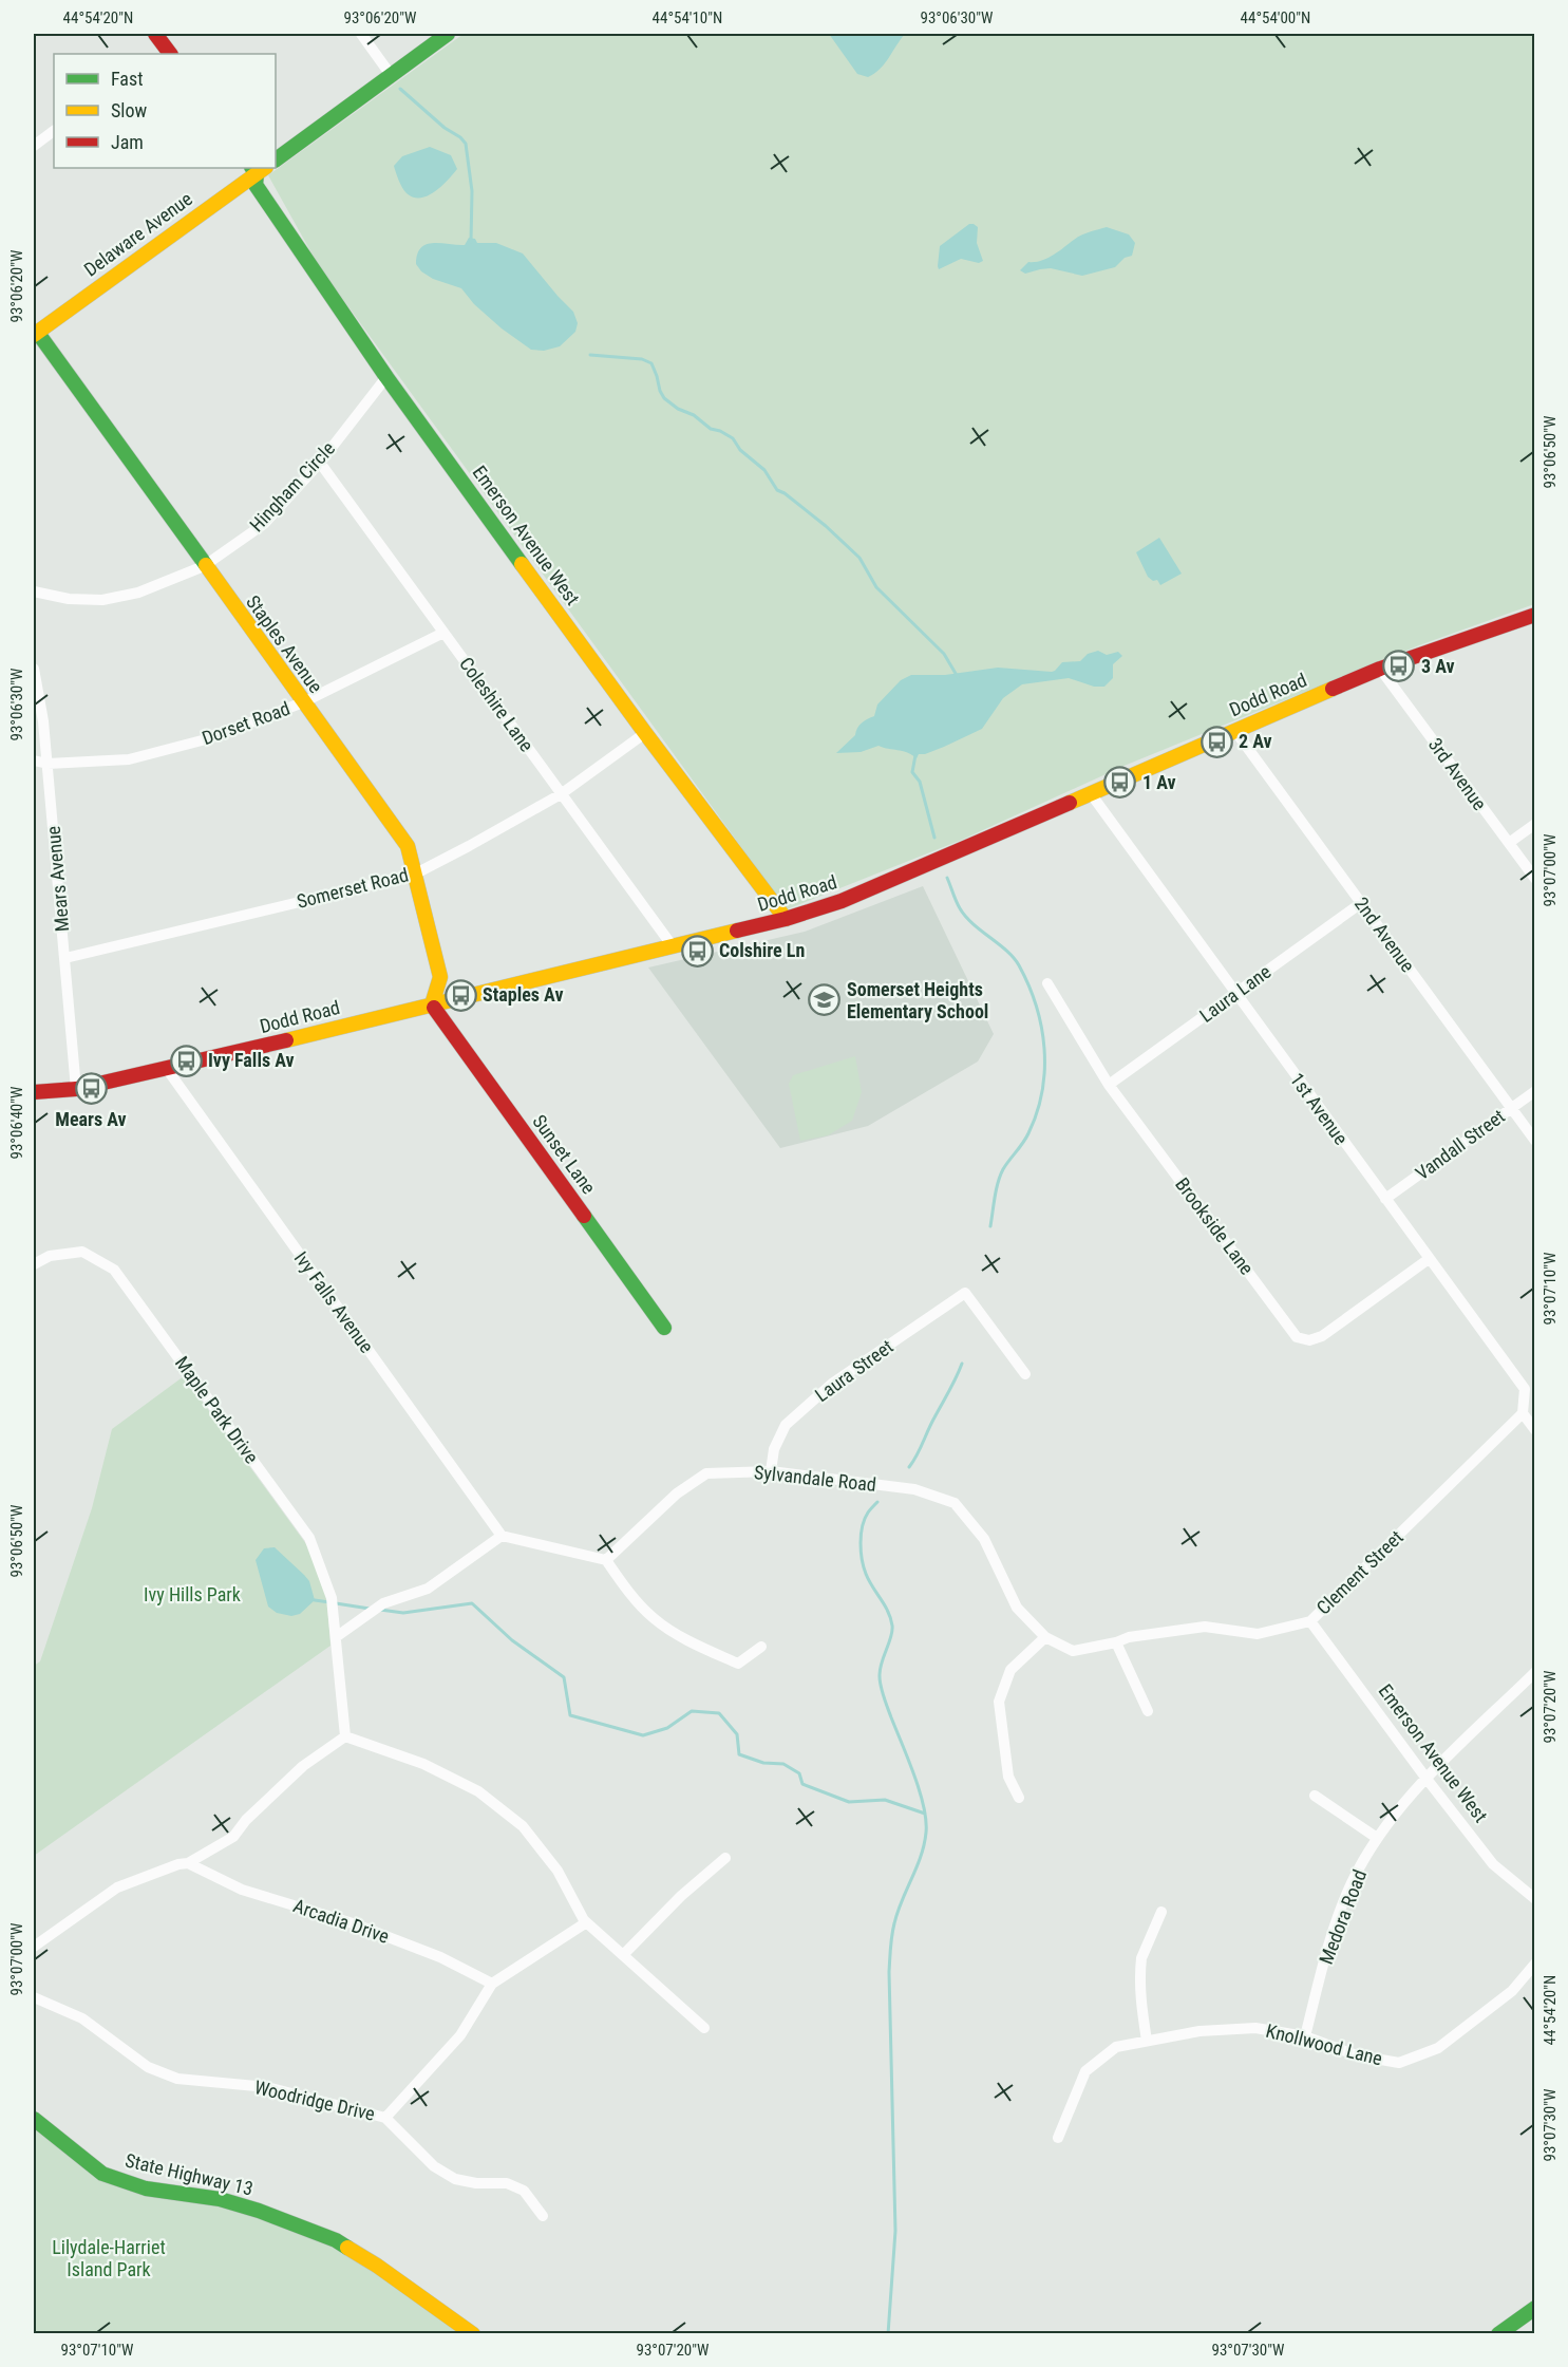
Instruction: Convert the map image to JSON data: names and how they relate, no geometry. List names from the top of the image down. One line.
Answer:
{"streets":{"street":["Delaware Avenue","Hingham Circle","Emerson Avenue West","Staples Avenue","Dodd Road","Coleshire Lane","Dorset Road","3rd Avenue","Mears Avenue","Somerset Road","2nd Avenue","Laura Lane","1st Avenue","Vandall Street","Sunset Lane","Brookside Lane","Ivy Falls Avenue","Laura Street","Maple Park Drive","Sylvandale Road","Clement Street","Medora Road","Arcadia Drive","Knollwood Lane","Woodridge Drive","State Highway 13"]},"crossings":[["Delaware Avenue","Emerson Avenue West"],["Delaware Avenue","Staples Avenue"],["Hingham Circle","Emerson Avenue West"],["Hingham Circle","Staples Avenue"],["Hingham Circle","Coleshire Lane"],["Emerson Avenue West","Dodd Road"],["Emerson Avenue West","Somerset Road"],["Emerson Avenue West","Clement Street"],["Emerson Avenue West","Medora Road"],["Staples Avenue","Dodd Road"],["Staples Avenue","Dorset Road"],["Staples Avenue","Somerset Road"],["Staples Avenue","Sunset Lane"],["Dodd Road","Coleshire Lane"],["Dodd Road","3rd Avenue"],["Dodd Road","Mears Avenue"],["Dodd Road","2nd Avenue"],["Dodd Road","1st Avenue"],["Dodd Road","Sunset Lane"],["Dodd Road","Ivy Falls Avenue"],["Coleshire Lane","Dorset Road"],["Coleshire Lane","Somerset Road"],["Dorset Road","Mears Avenue"],["Mears Avenue","Somerset Road"],["2nd Avenue","Laura Lane"],["2nd Avenue","Vandall Street"],["Laura Lane","1st Avenue"],["Laura Lane","Brookside Lane"],["1st Avenue","Vandall Street"],["1st Avenue","Brookside Lane"],["1st Avenue","Clement Street"],["Laura Street","Sylvandale Road"],["Sylvandale Road","Clement Street"],["Medora Road","Knollwood Lane"]],"parks":["Ivy Hills Park","Lilydale-Harriet Island Park"],"places":{"bus stop":["3 Av","2 Av","1 Av","Colshire Ln","Staples Av","Ivy Falls Av","Mears Av"],"school or university":["Somerset Heights Elementary School"]},"legend":["Fast","Slow","Jam"],"coordinates":["44°54'20\"N","93°06'20\"W","44°54'10\"N","93°06'30\"W","44°54'00\"N","93°06'50\"W","93°07'00\"W","93°06'40\"W","93°07'10\"W","93°07'20\"W","93°07'30\"W"]}
